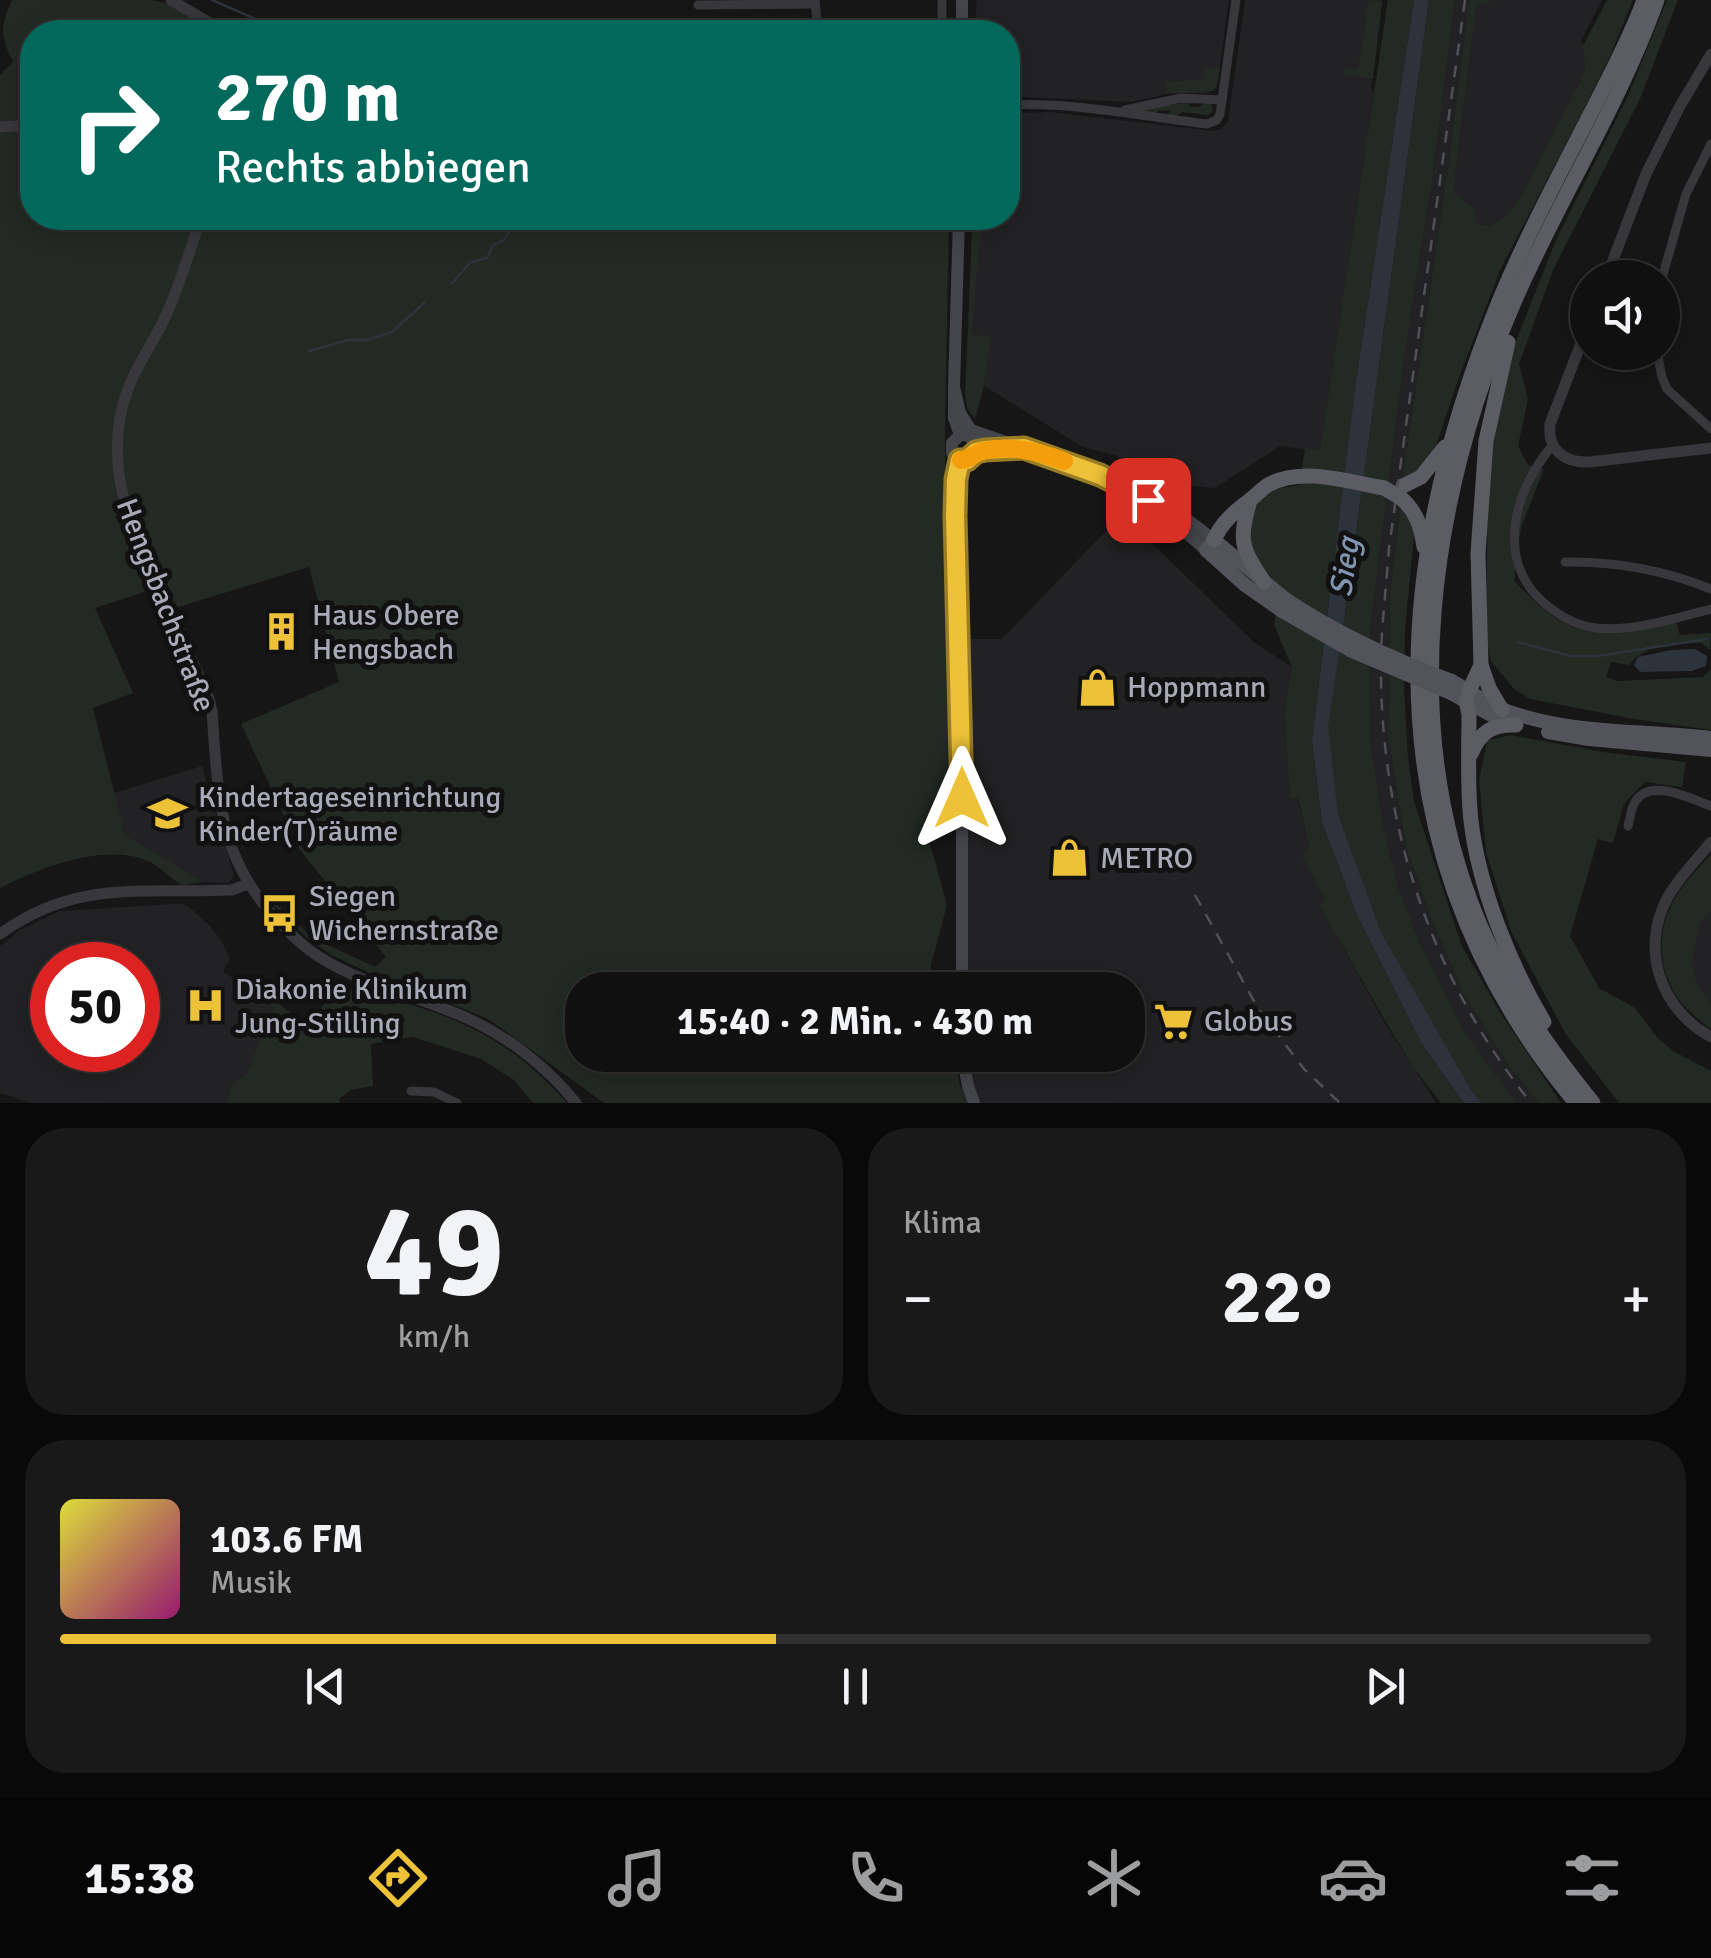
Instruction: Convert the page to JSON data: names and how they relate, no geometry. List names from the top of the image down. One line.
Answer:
{"streets":{"street":["Hengsbachstraße"]},"water":["Sieg"],"places":{"building":["Haus Obere Hengsbach"],"shop":["Hoppmann","METRO"],"school or university":["Kindertageseinrichtung Kinder(T)räume"],"bus stop":["Siegen Wichernstraße"],"hospital":["Diakonie Klinikum Jung-Stilling"],"supermarket":["Globus"]},"page":{"turn":["270 m","Rechts abbiegen"],"limit":"50","trip":"15:40 · 2 Min. · 430 m","tile":[["49","km/h"],"Klima"],"heat":["−","22°","+"],"song":["103.6 FM","Musik"],"tabs":"15:38"}}
